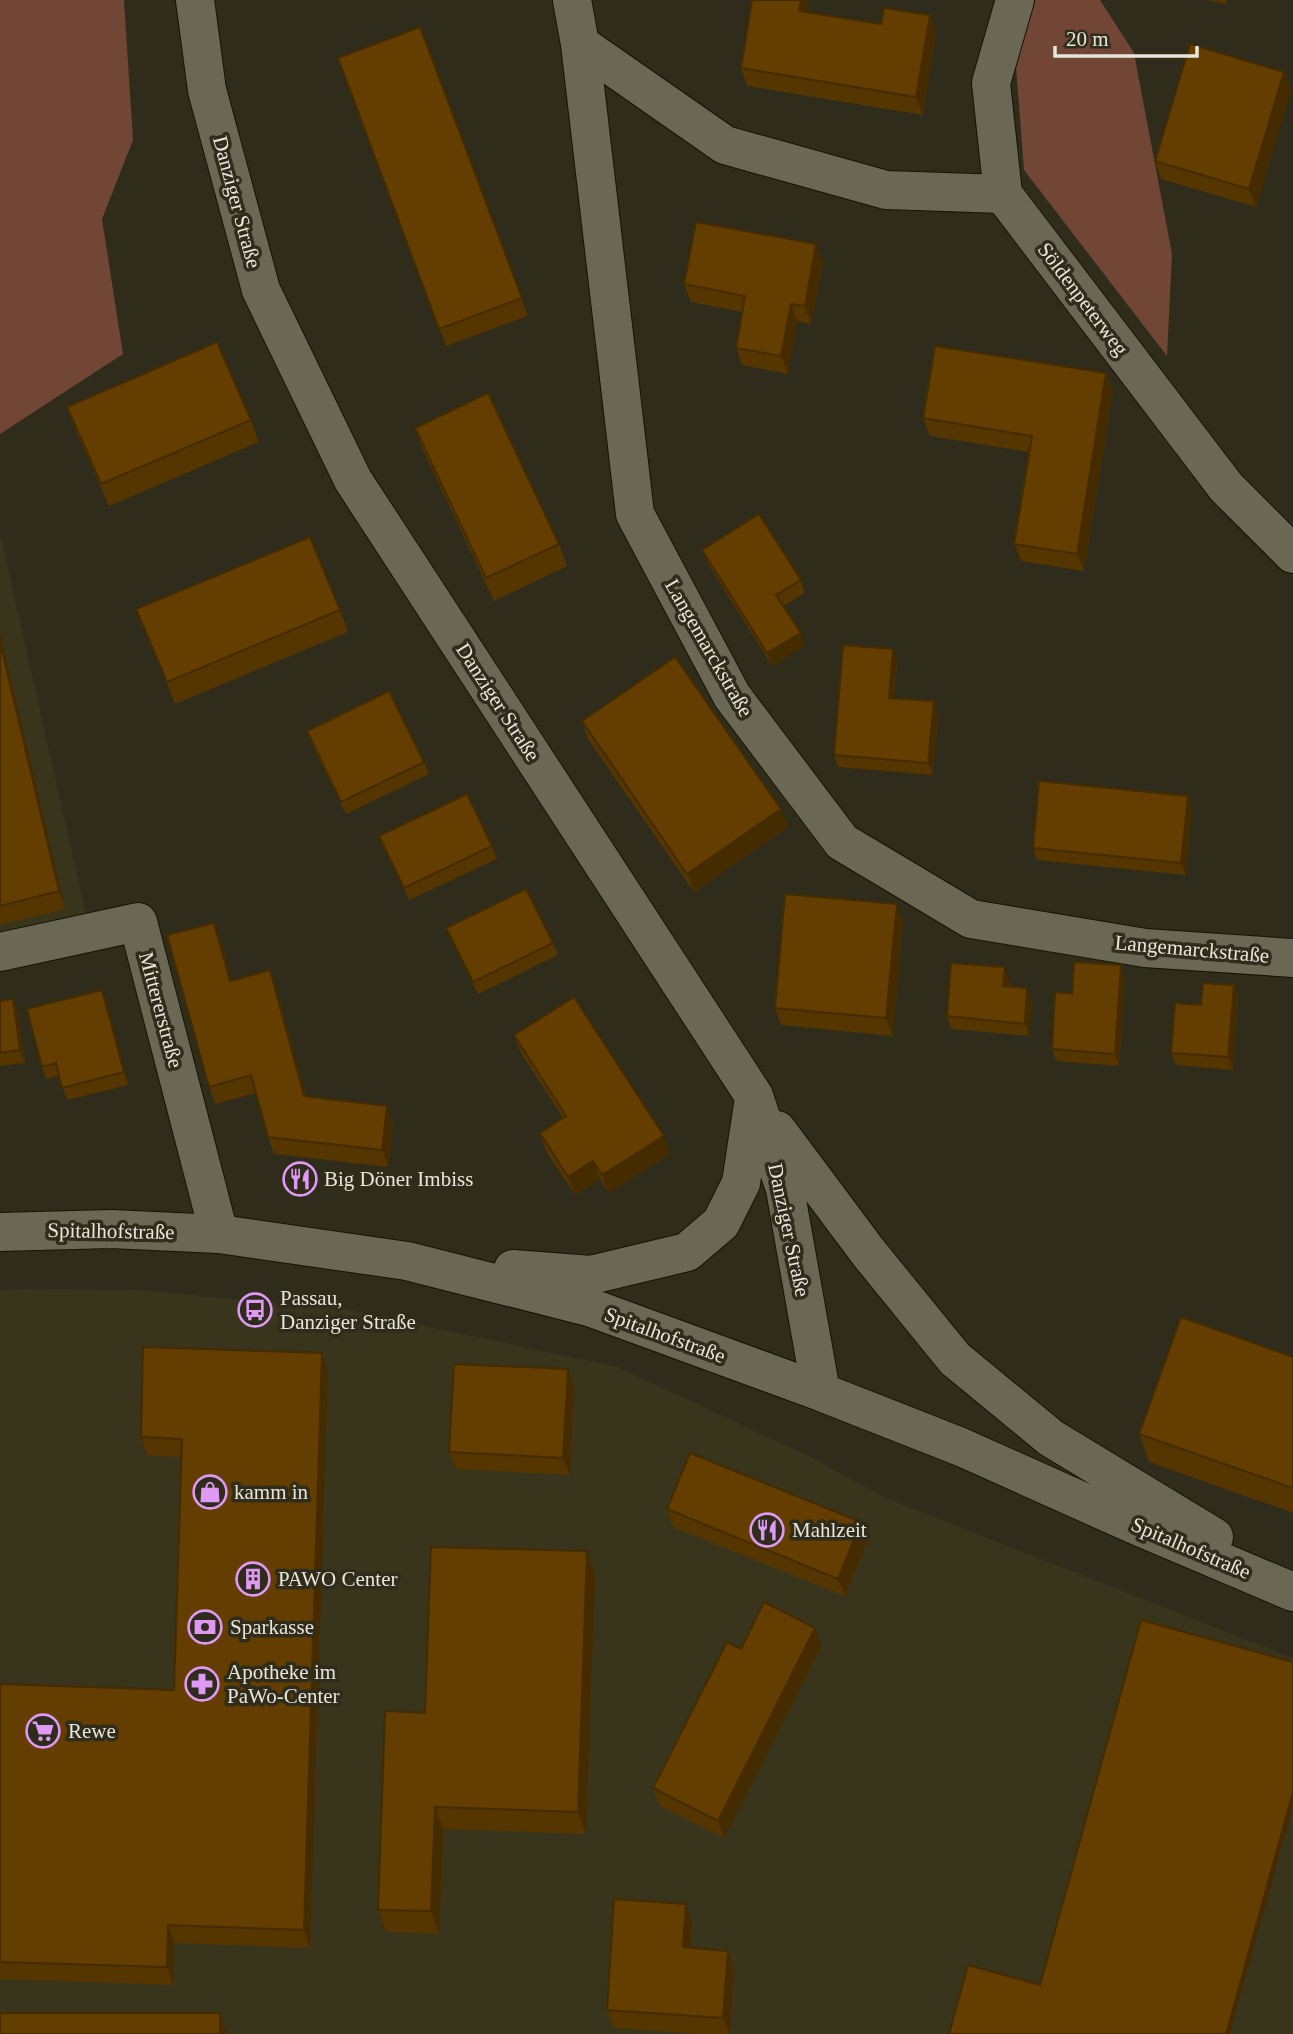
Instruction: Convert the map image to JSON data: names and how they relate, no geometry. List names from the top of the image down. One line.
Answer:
{"streets":{"street":["Danziger Straße","Söldenpeterweg","Langemarckstraße","Mittererstraße","Spitalhofstraße"]},"crossings":[["Danziger Straße","Spitalhofstraße"],["Mittererstraße","Spitalhofstraße"]],"places":{"restaurant":["Big Döner Imbiss","Mahlzeit"],"bus stop":["Passau, Danziger Straße"],"shop":["kamm in"],"building":["PAWO Center"],"bank":["Sparkasse"],"pharmacy":["Apotheke im PaWo-Center"],"supermarket":["Rewe"]},"scale_bar":"20 m"}
